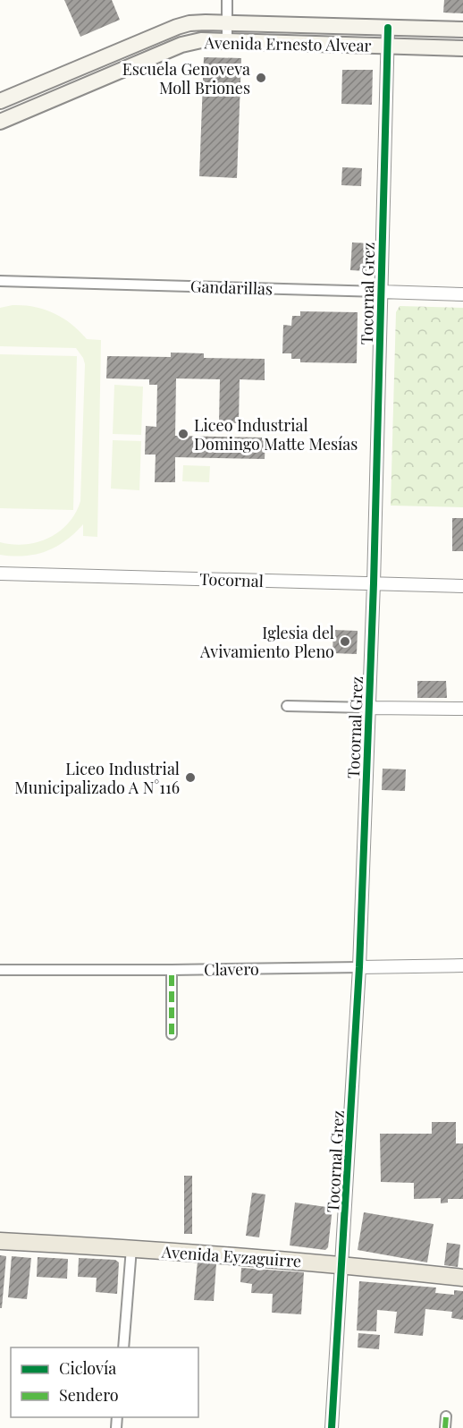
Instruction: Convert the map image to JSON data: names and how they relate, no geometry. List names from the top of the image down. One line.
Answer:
{"streets":{"main road":["Avenida Ernesto Alvear","Avenida Eyzaguirre"],"street":["Gandarillas","Tocornal Grez","Tocornal","Clavero"]},"crossings":[["Avenida Ernesto Alvear","Tocornal Grez"],["Gandarillas","Tocornal Grez"],["Tocornal Grez","Tocornal"],["Tocornal Grez","Clavero"],["Tocornal Grez","Avenida Eyzaguirre"]],"places":["Escuela Genoveva Moll Briones","Liceo Industrial Domingo Matte Mesías","Iglesia del Avivamiento Pleno","Liceo Industrial Municipalizado A N°116"],"legend":["Ciclovía","Sendero"]}
